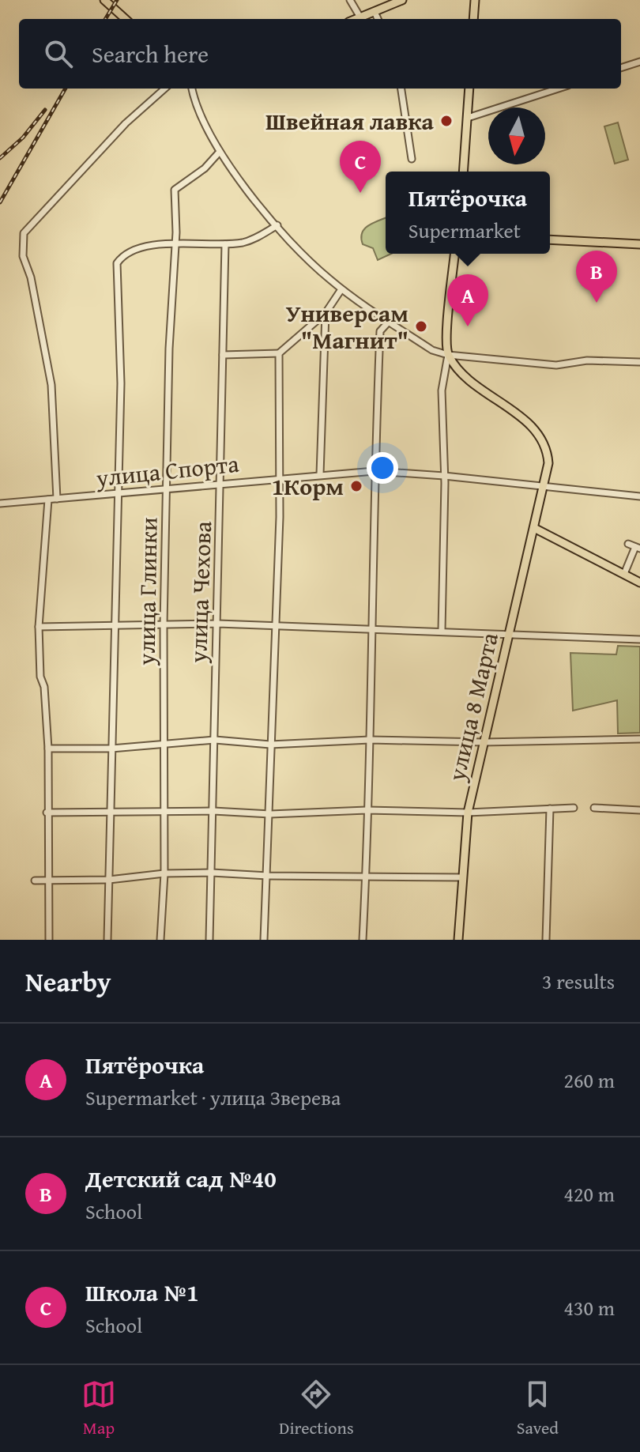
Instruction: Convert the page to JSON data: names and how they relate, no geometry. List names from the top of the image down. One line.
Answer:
{"streets":{"main road":["улица 8 Марта"],"street":["улица Спорта","улица Глинки","улица Чехова"]},"crossings":[["улица Спорта","улица Глинки"],["улица Спорта","улица Чехова"],["улица Спорта","улица 8 Марта"]],"places":["Швейная лавка","Универсам \"Магнит\"","1Корм"],"north":"bottom","page":{"search":"Search here","pins":["C","B","A"],"popup":["Пятёрочка","Supermarket"],"heading":["Nearby","3 results"],"list":[{"mark":"A","name":"Пятёрочка","note":"Supermarket · улица Зверева","value":"260 m"},{"mark":"B","name":"Детский сад №40","note":"School","value":"420 m"},{"mark":"C","name":"Школа №1","note":"School","value":"430 m"}],"nav":["Map","Directions","Saved"]}}
